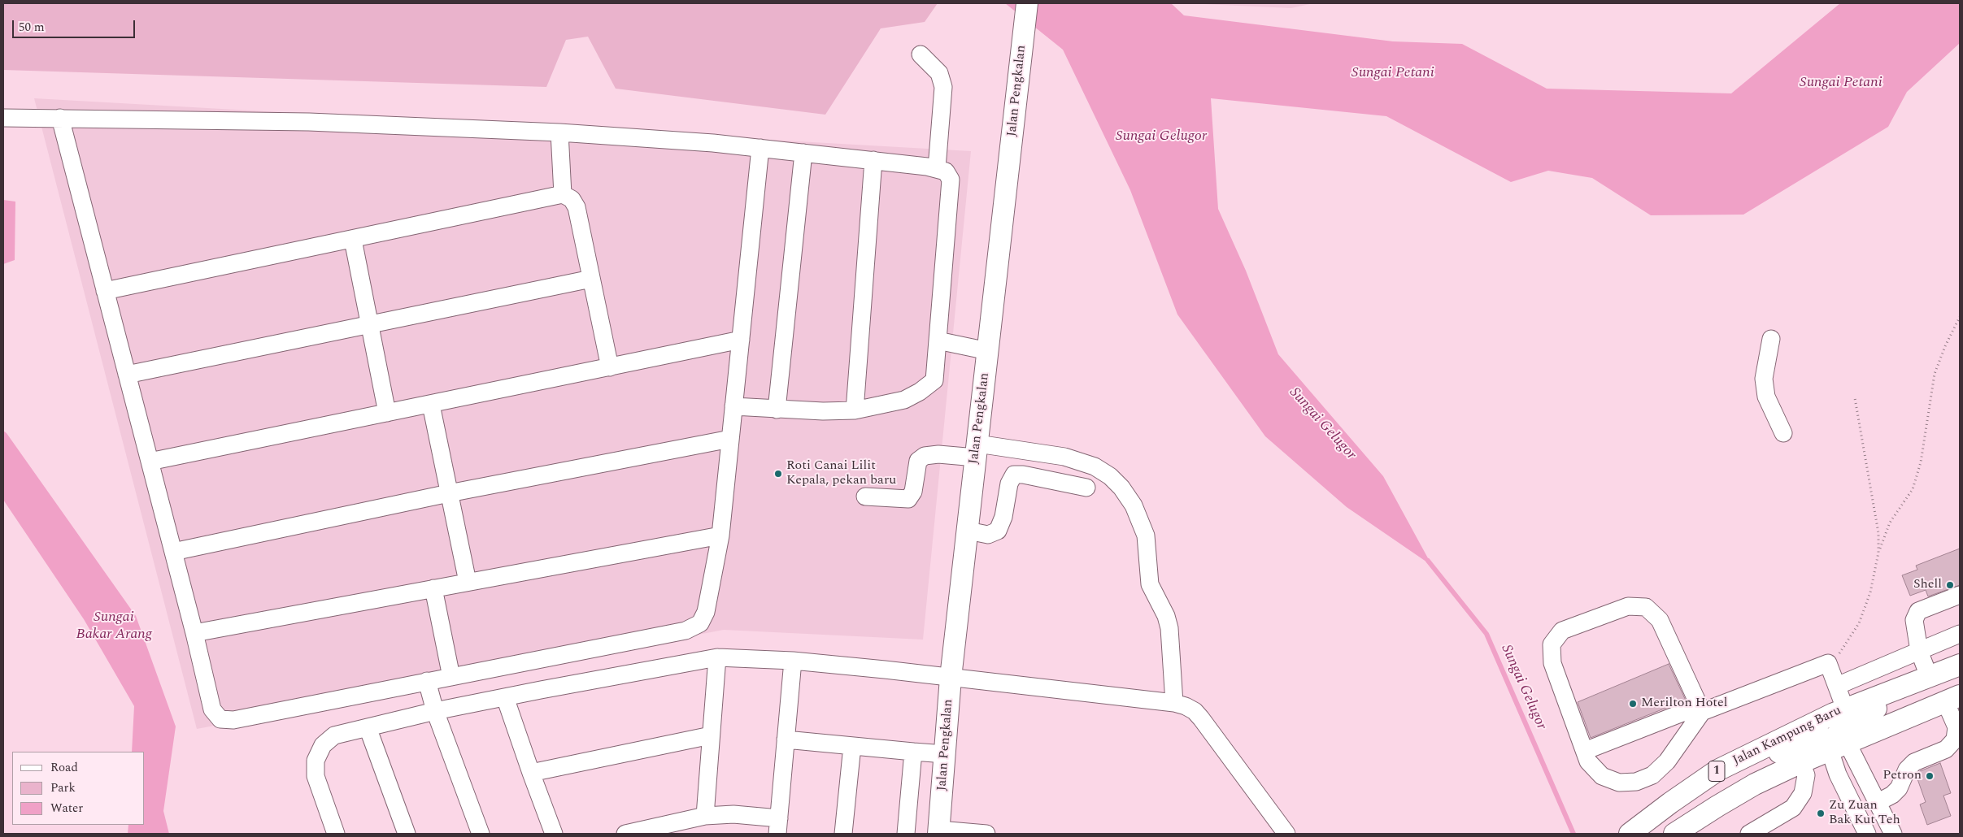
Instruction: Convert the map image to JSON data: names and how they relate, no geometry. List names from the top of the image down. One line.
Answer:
{"streets":{"main road":["Jalan Pengkalan","Jalan Kampung Baru","1"]},"water":["Sungai Petani","Sungai Gelugor","Sungai Bakar Arang"],"places":["Roti Canai Lilit Kepala, pekan baru","Shell","Merilton Hotel","Petron","Zu Zuan Bak Kut Teh"],"legend":["Road","Park","Water"],"scale_bar":"50 m"}
